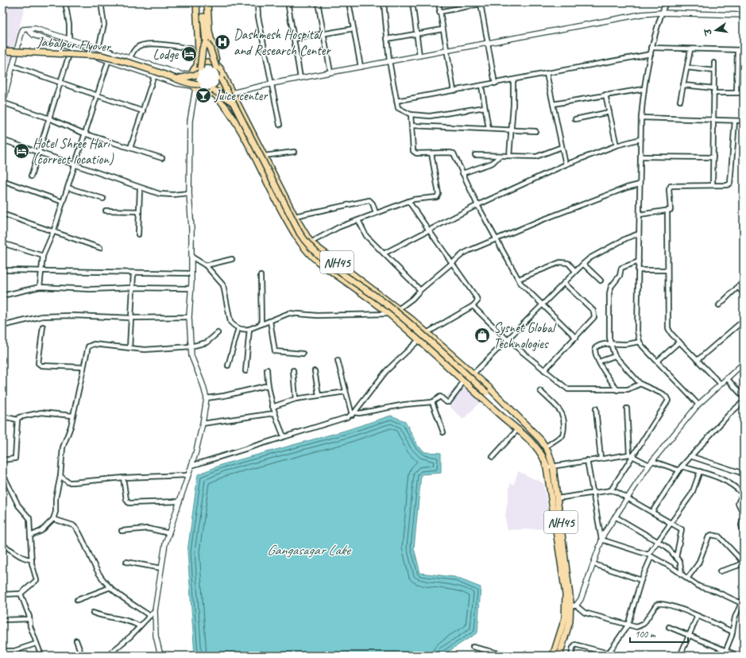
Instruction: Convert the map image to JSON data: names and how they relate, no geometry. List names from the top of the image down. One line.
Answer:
{"streets":{"main road":["Jabalpur Flyover","NH45"]},"crossings":[["Jabalpur Flyover","NH45"]],"water":["Gangasagar Lake"],"places":{"hospital":["Dashmesh Hospital and Research Center"],"hotel":["Lodge","Hotel Shree Hari (correct location)"],"bar":["Juice center"],"shop":["Sysnet Global Technologies"]},"scale_bar":"100 m","north":"left"}
